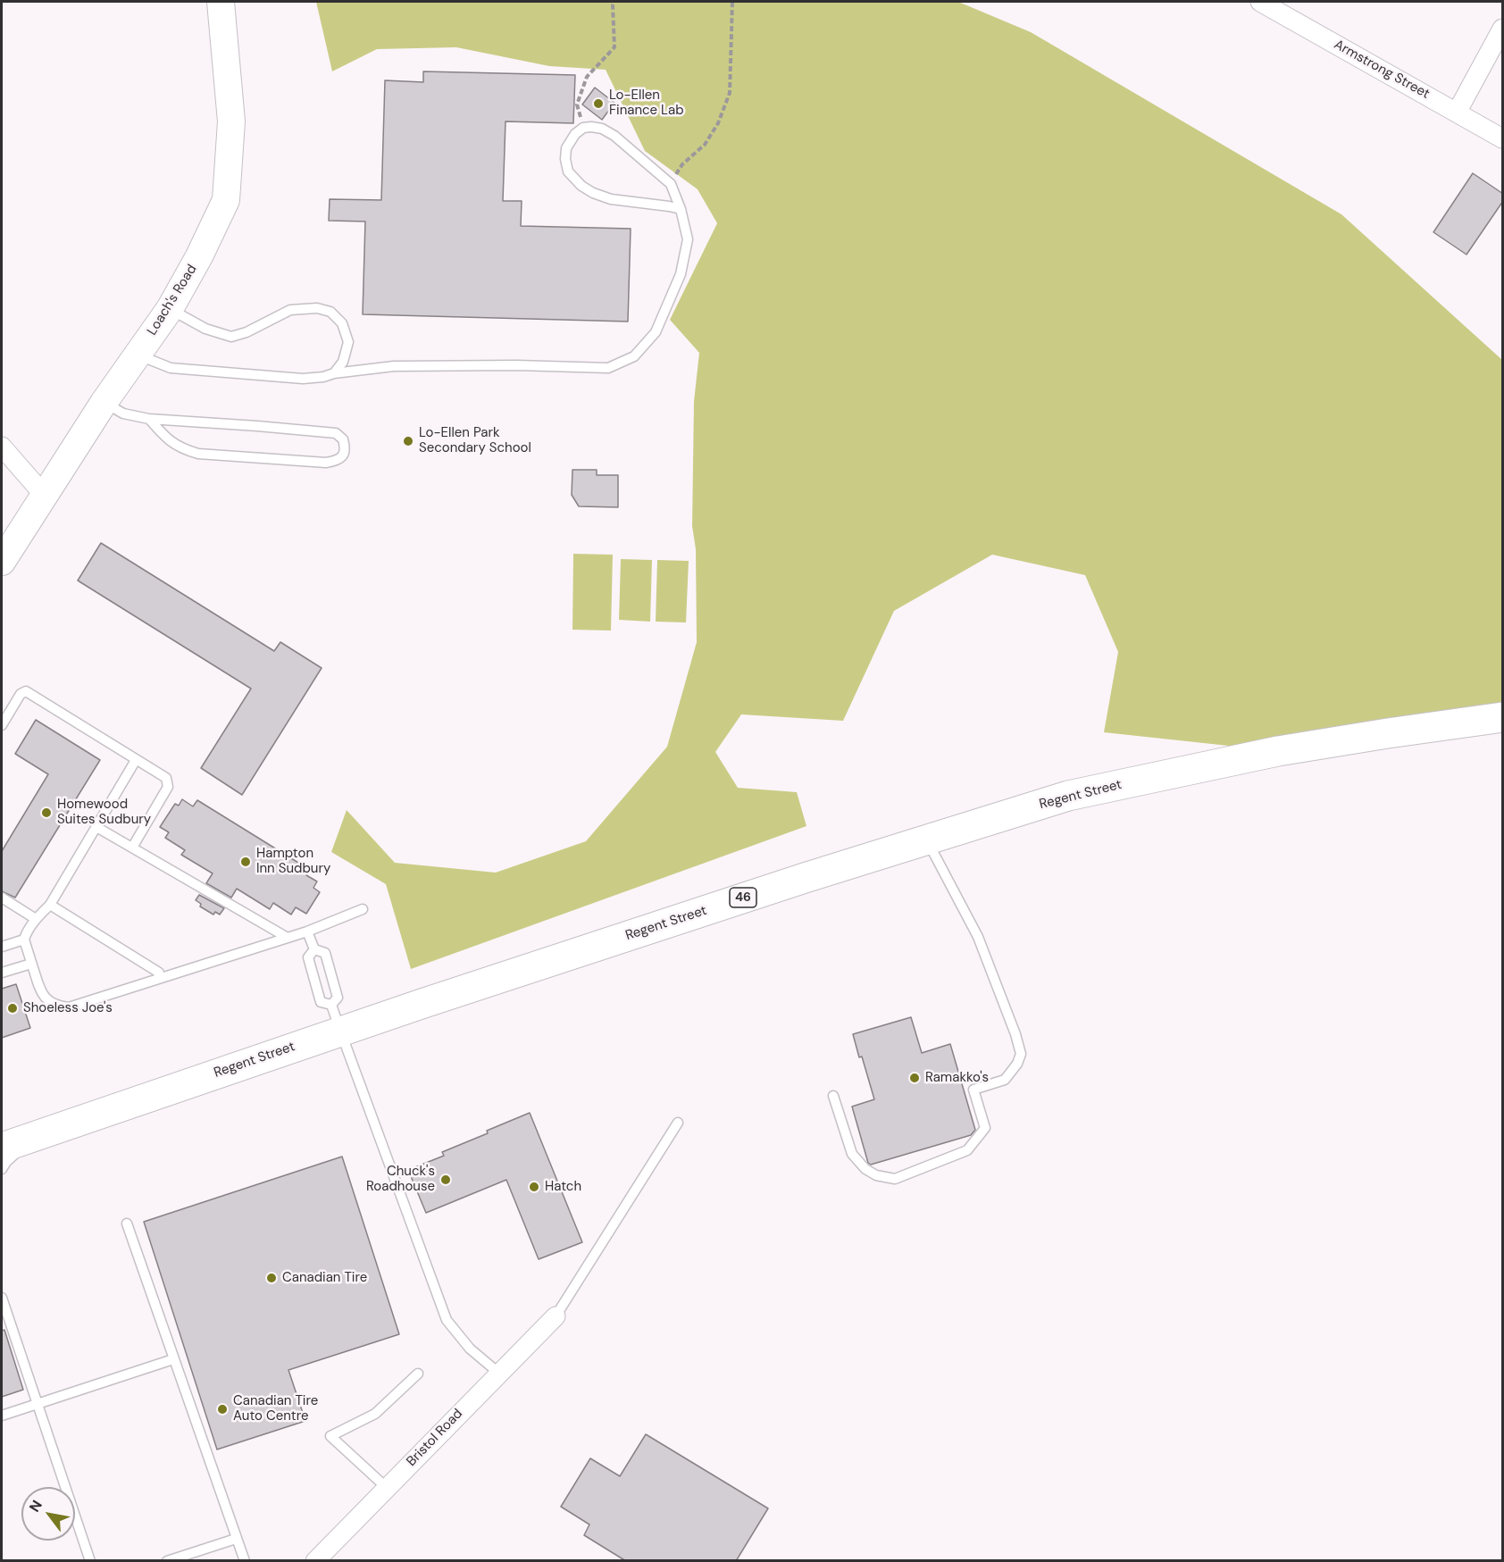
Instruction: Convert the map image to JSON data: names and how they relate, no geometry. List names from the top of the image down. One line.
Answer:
{"streets":{"main road":["Regent Street","46"],"street":["Armstrong Street","Loach's Road","Bristol Road"]},"places":["Lo-Ellen Finance Lab","Lo-Ellen Park Secondary School","Homewood Suites Sudbury","Hampton Inn Sudbury","Shoeless Joe's","Ramakko's","Chuck's Roadhouse","Hatch","Canadian Tire","Canadian Tire Auto Centre"],"north":"top left"}
